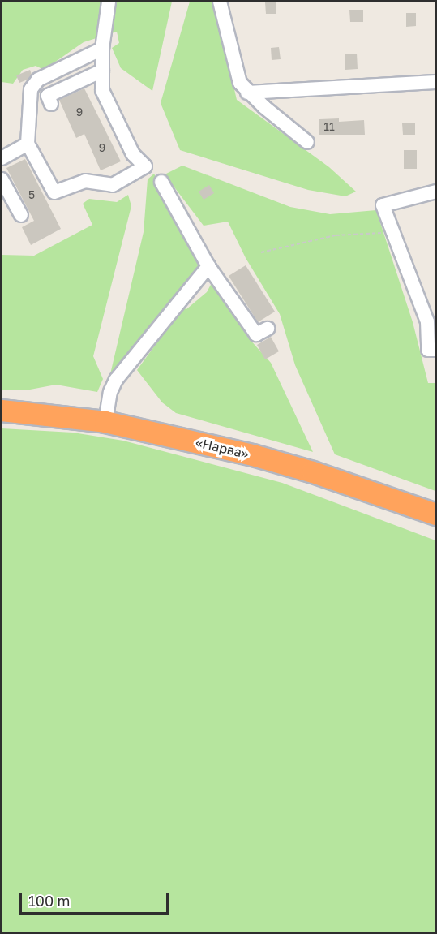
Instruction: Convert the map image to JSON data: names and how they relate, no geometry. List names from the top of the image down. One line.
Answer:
{"streets":{"highway":["«Нарва»"]},"house_numbers":["9","11","9","5"],"scale_bar":"100 m"}
